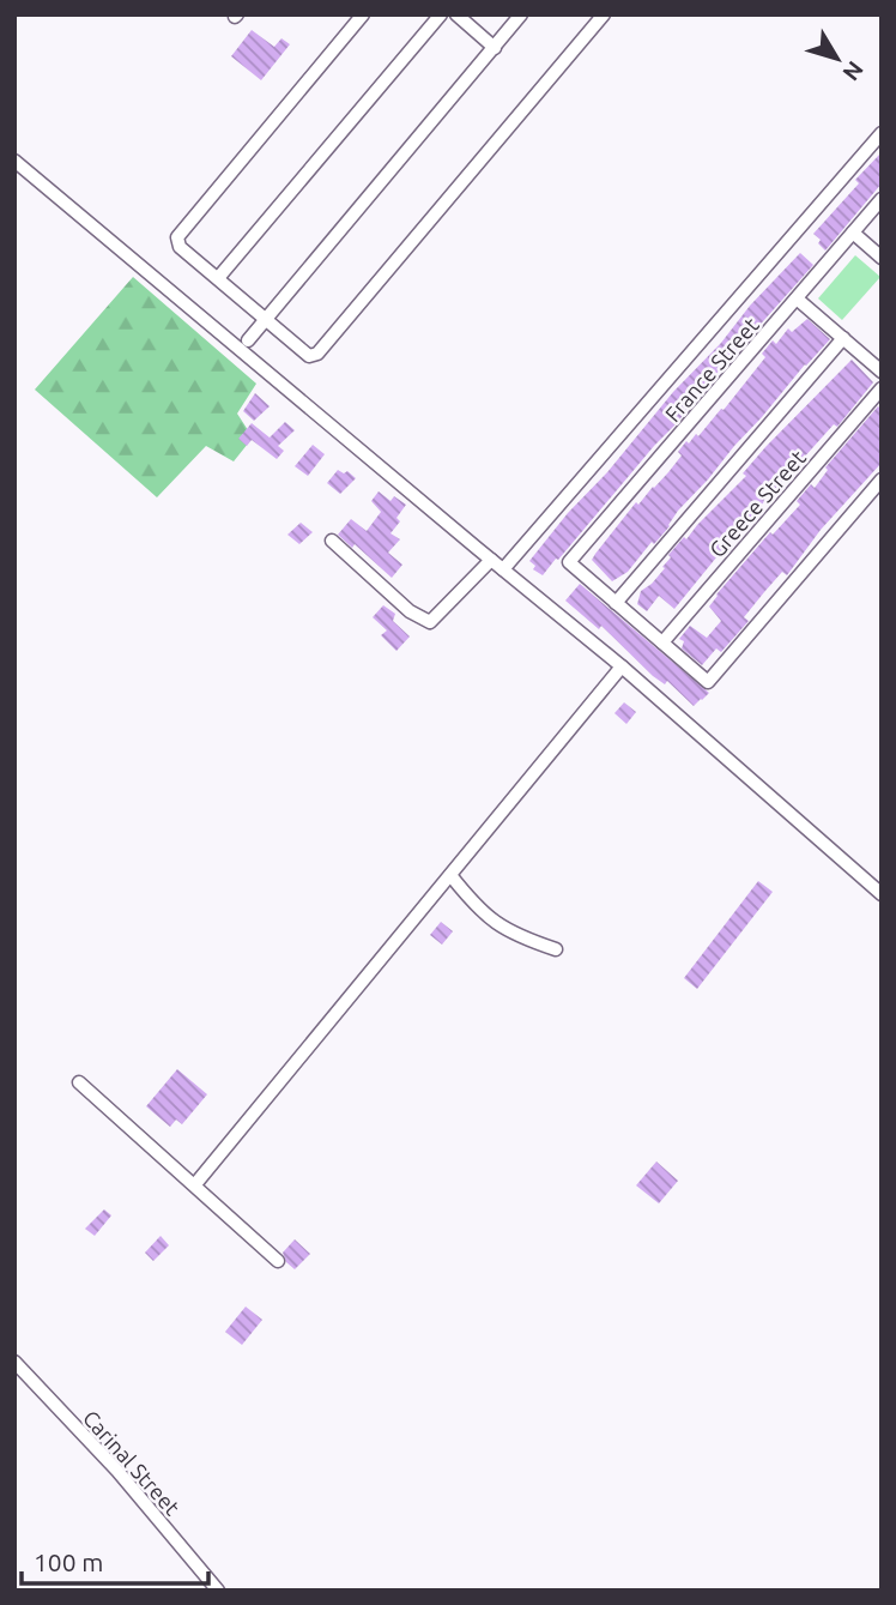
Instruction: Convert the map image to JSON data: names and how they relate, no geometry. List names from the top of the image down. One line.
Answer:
{"streets":{"street":["France Street","Greece Street","Carinal Street"]},"scale_bar":"100 m","north":"bottom right"}
